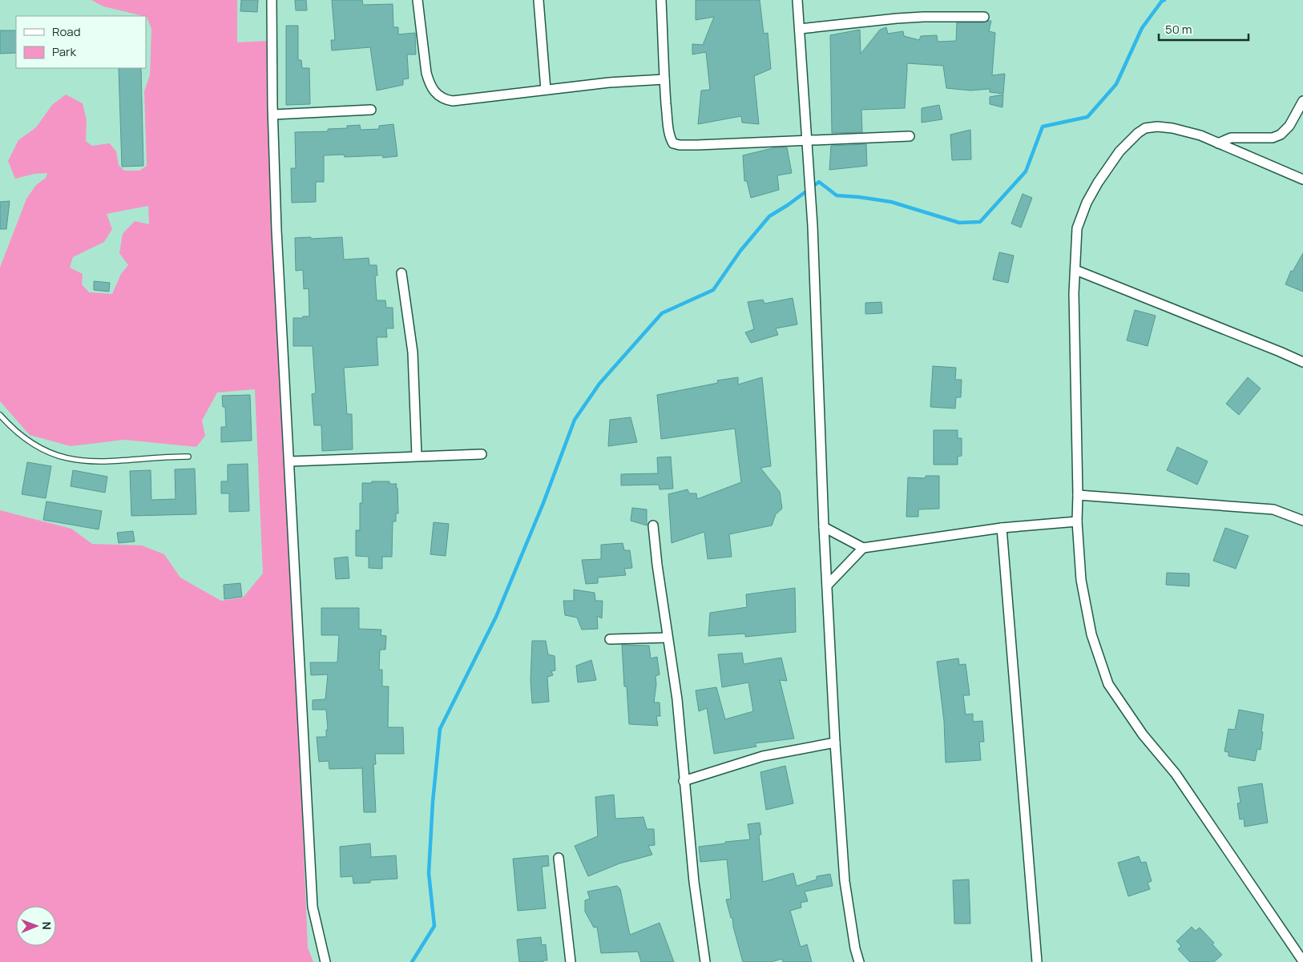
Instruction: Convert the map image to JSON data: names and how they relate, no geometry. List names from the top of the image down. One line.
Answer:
{"legend":["Road","Park"],"scale_bar":"50 m","north":"right"}
